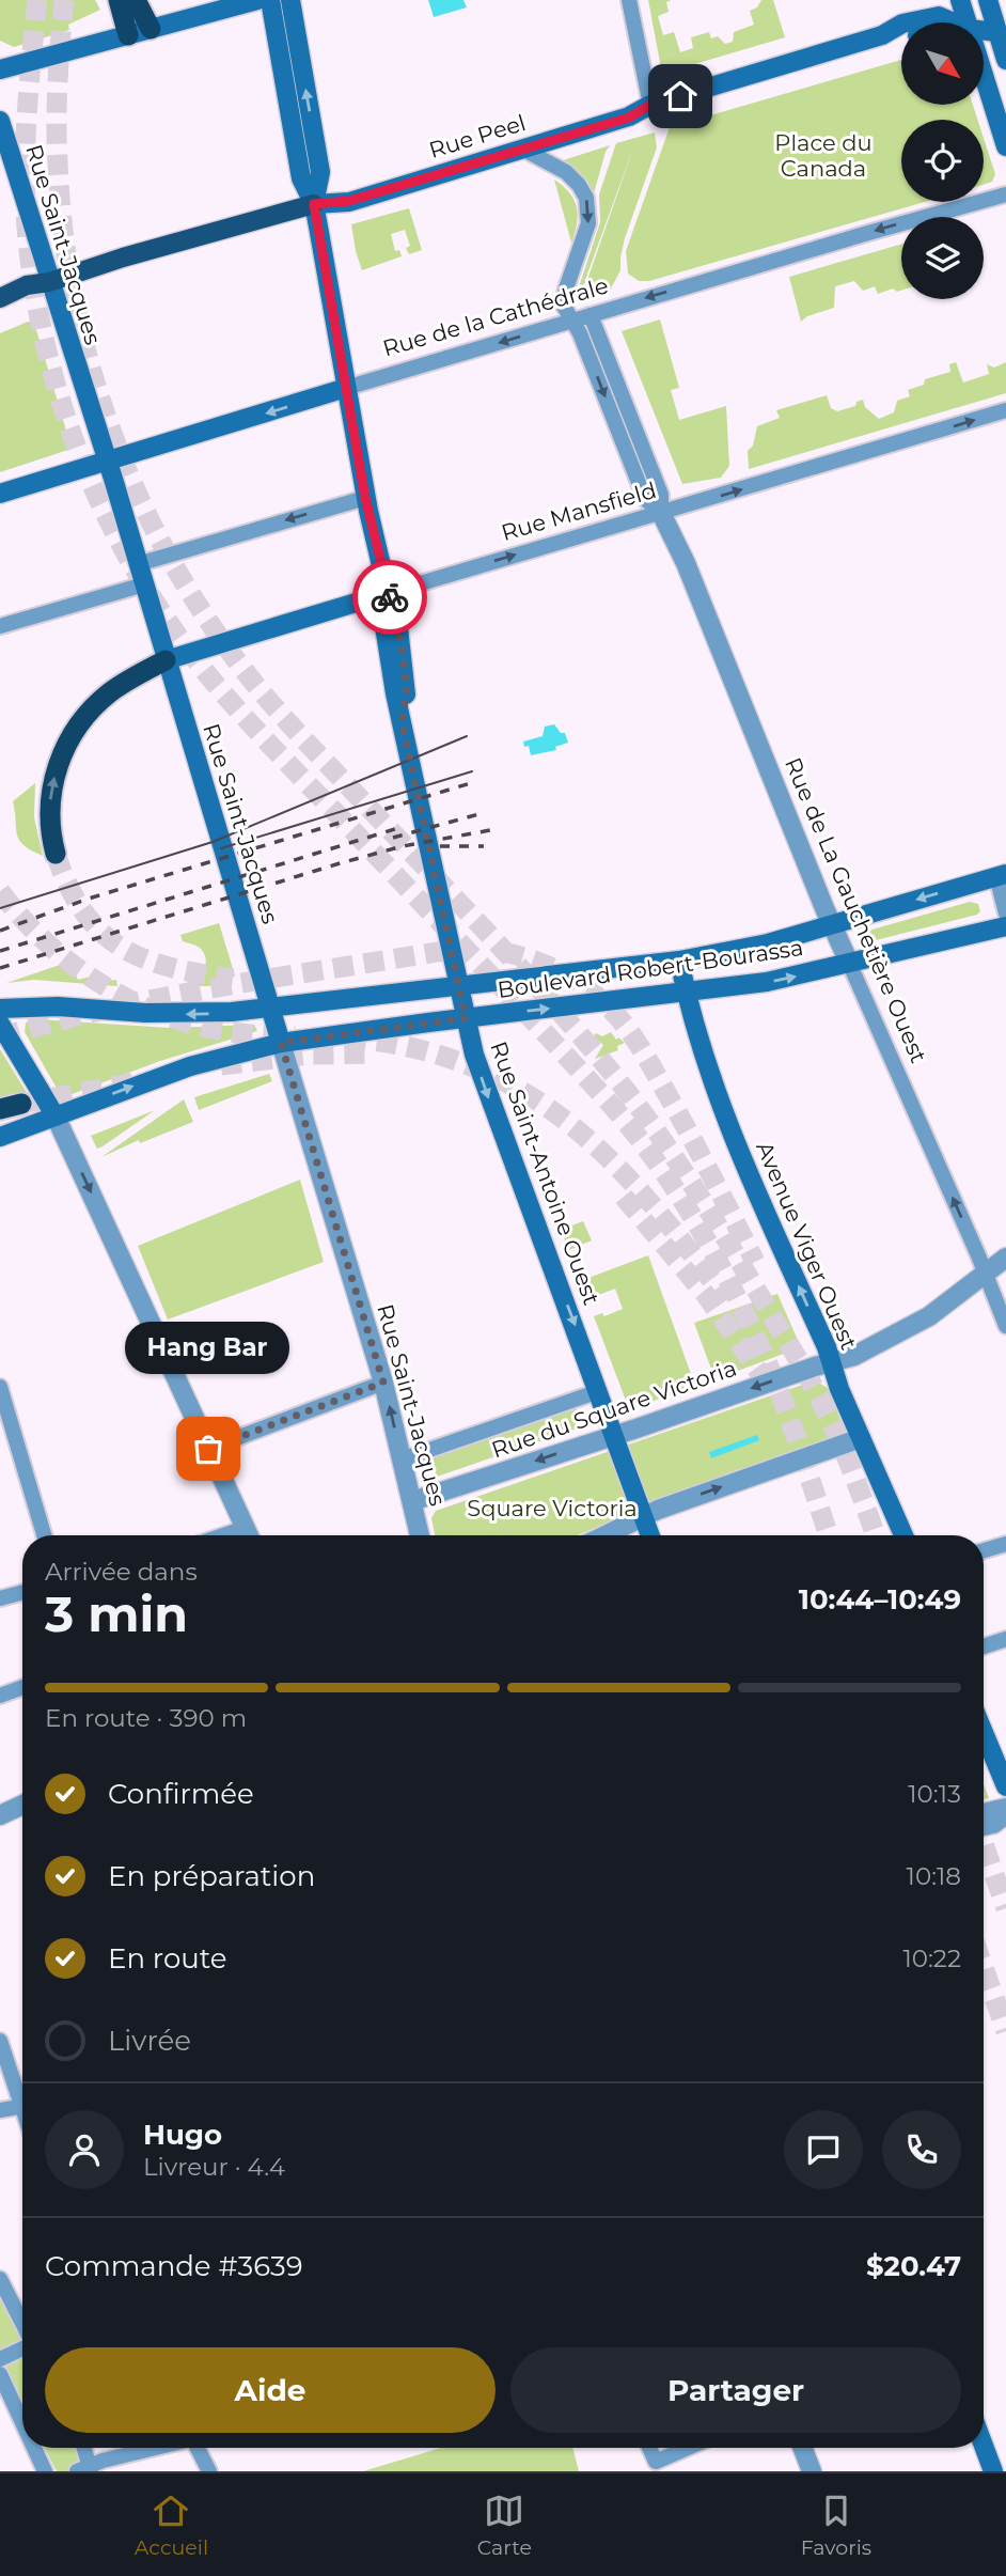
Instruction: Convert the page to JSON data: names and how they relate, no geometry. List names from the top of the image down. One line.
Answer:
{"streets":{"main road":["Rue Peel","Rue Saint-Jacques","Rue de la Cathédrale","Rue Mansfield","Boulevard Robert-Bourassa","Rue Saint-Antoine Ouest","Avenue Viger Ouest"],"street":["Rue de La Gauchetière Ouest","Rue du Square Victoria"]},"crossings":[["Rue Peel","Rue Saint-Jacques"],["Rue Peel","Rue de La Gauchetière Ouest"],["Rue Peel","Rue Saint-Antoine Ouest"],["Rue Saint-Jacques","Rue de la Cathédrale"],["Rue Saint-Jacques","Rue Mansfield"],["Rue Saint-Jacques","Boulevard Robert-Bourassa"],["Rue Saint-Jacques","Rue du Square Victoria"],["Rue de la Cathédrale","Rue de La Gauchetière Ouest"],["Rue de la Cathédrale","Rue Saint-Antoine Ouest"],["Rue Mansfield","Rue de La Gauchetière Ouest"],["Rue Mansfield","Rue Saint-Antoine Ouest"],["Rue de La Gauchetière Ouest","Boulevard Robert-Bourassa"],["Rue de La Gauchetière Ouest","Rue du Square Victoria"],["Boulevard Robert-Bourassa","Rue Saint-Antoine Ouest"],["Boulevard Robert-Bourassa","Avenue Viger Ouest"],["Rue Saint-Antoine Ouest","Rue du Square Victoria"],["Avenue Viger Ouest","Rue du Square Victoria"]],"one_way":["Rue de la Cathédrale","Rue Mansfield","Avenue Viger Ouest"],"parks":["Place du Canada","Square Victoria"],"places":["Hang Bar"],"north":"bottom right","page":{"bubble":"Hang Bar","heading":["3 min","Arrivée dans","10:44–10:49"],"panel":["Hugo","Livreur · 4.4","Commande #3639","$20.47"],"bar":"En route · 390 m","list":[["Confirmée","10:13"],["En préparation","10:18"],["En route","10:22"],"Livrée"],"buttons":["Aide","Partager"],"tabs":["Accueil","Carte","Favoris"]}}
